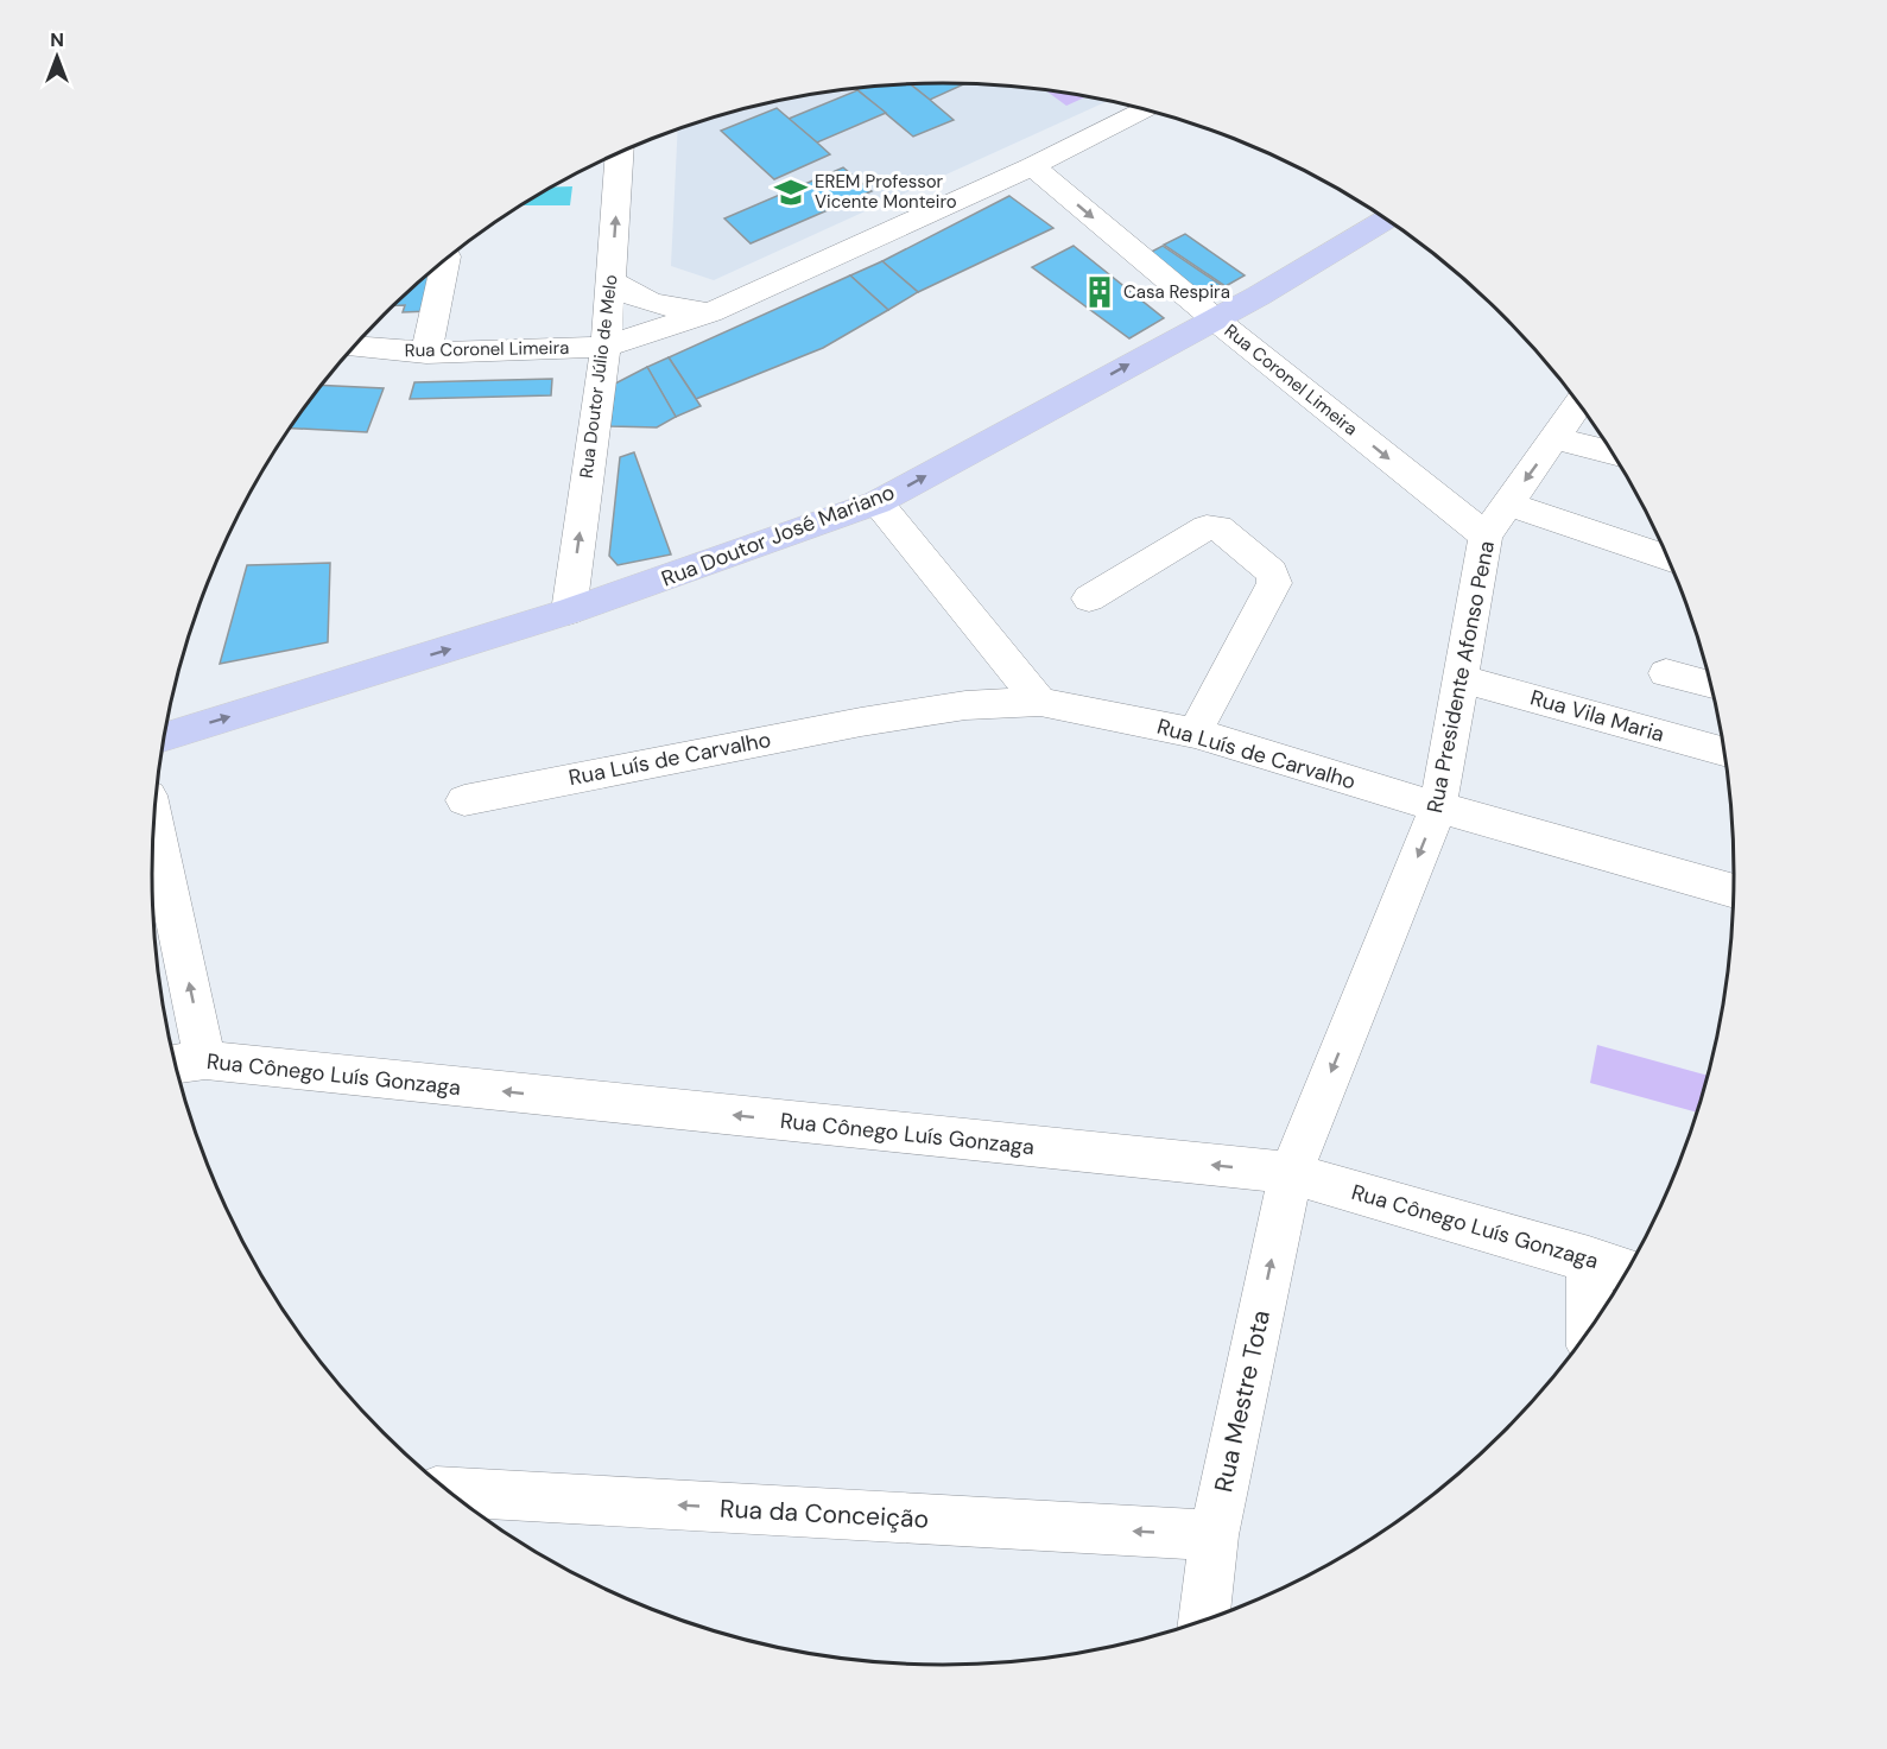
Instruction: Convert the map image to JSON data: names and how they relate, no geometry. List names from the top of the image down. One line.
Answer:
{"streets":{"main road":["Rua Doutor José Mariano"],"street":["Rua Coronel Limeira","Rua Doutor Júlio de Melo","Rua Presidente Afonso Pena","Rua Vila Maria","Rua Luís de Carvalho","Rua Cônego Luís Gonzaga","Rua Mestre Tota","Rua da Conceição"]},"crossings":[["Rua Coronel Limeira","Rua Doutor Júlio de Melo"],["Rua Coronel Limeira","Rua Doutor José Mariano"],["Rua Coronel Limeira","Rua Presidente Afonso Pena"],["Rua Doutor Júlio de Melo","Rua Doutor José Mariano"],["Rua Presidente Afonso Pena","Rua Vila Maria"],["Rua Presidente Afonso Pena","Rua Luís de Carvalho"],["Rua Presidente Afonso Pena","Rua Cônego Luís Gonzaga"],["Rua Presidente Afonso Pena","Rua Mestre Tota"],["Rua Cônego Luís Gonzaga","Rua Mestre Tota"],["Rua Mestre Tota","Rua da Conceição"]],"one_way":["Rua Coronel Limeira","Rua Doutor Júlio de Melo","Rua Doutor José Mariano","Rua Presidente Afonso Pena","Rua Cônego Luís Gonzaga","Rua Mestre Tota","Rua da Conceição"],"places":{"school or university":["EREM Professor Vicente Monteiro"],"building":["Casa Respira"]},"north":"top"}
